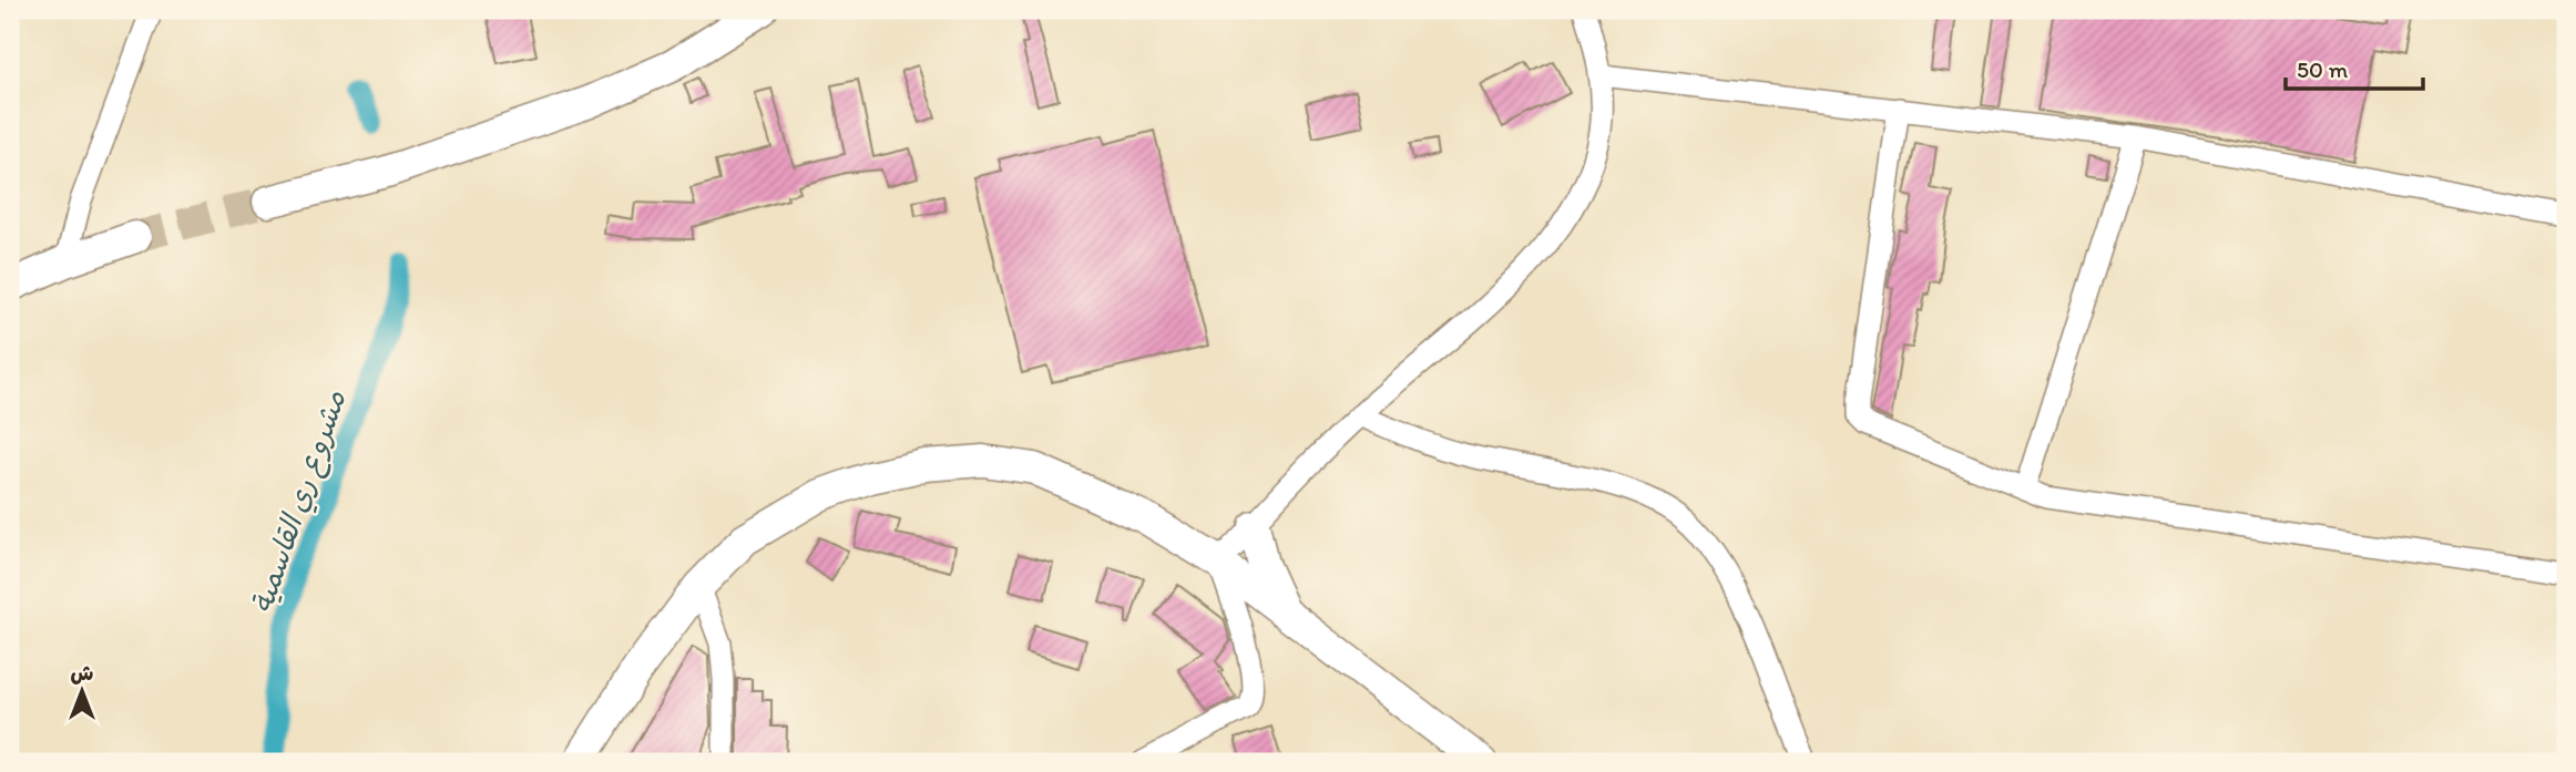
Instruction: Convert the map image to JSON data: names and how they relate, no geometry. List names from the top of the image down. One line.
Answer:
{"water":["مشروع ري القاسمية"],"scale_bar":"50 m","north":"top"}
